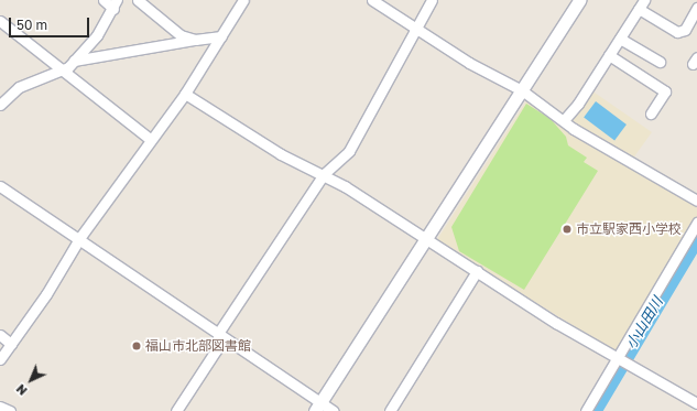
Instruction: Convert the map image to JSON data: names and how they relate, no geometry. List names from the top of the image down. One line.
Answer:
{"water":["小山田川"],"places":["市立駅家西小学校","福山市北部図書館"],"scale_bar":"50 m","north":"bottom left"}
